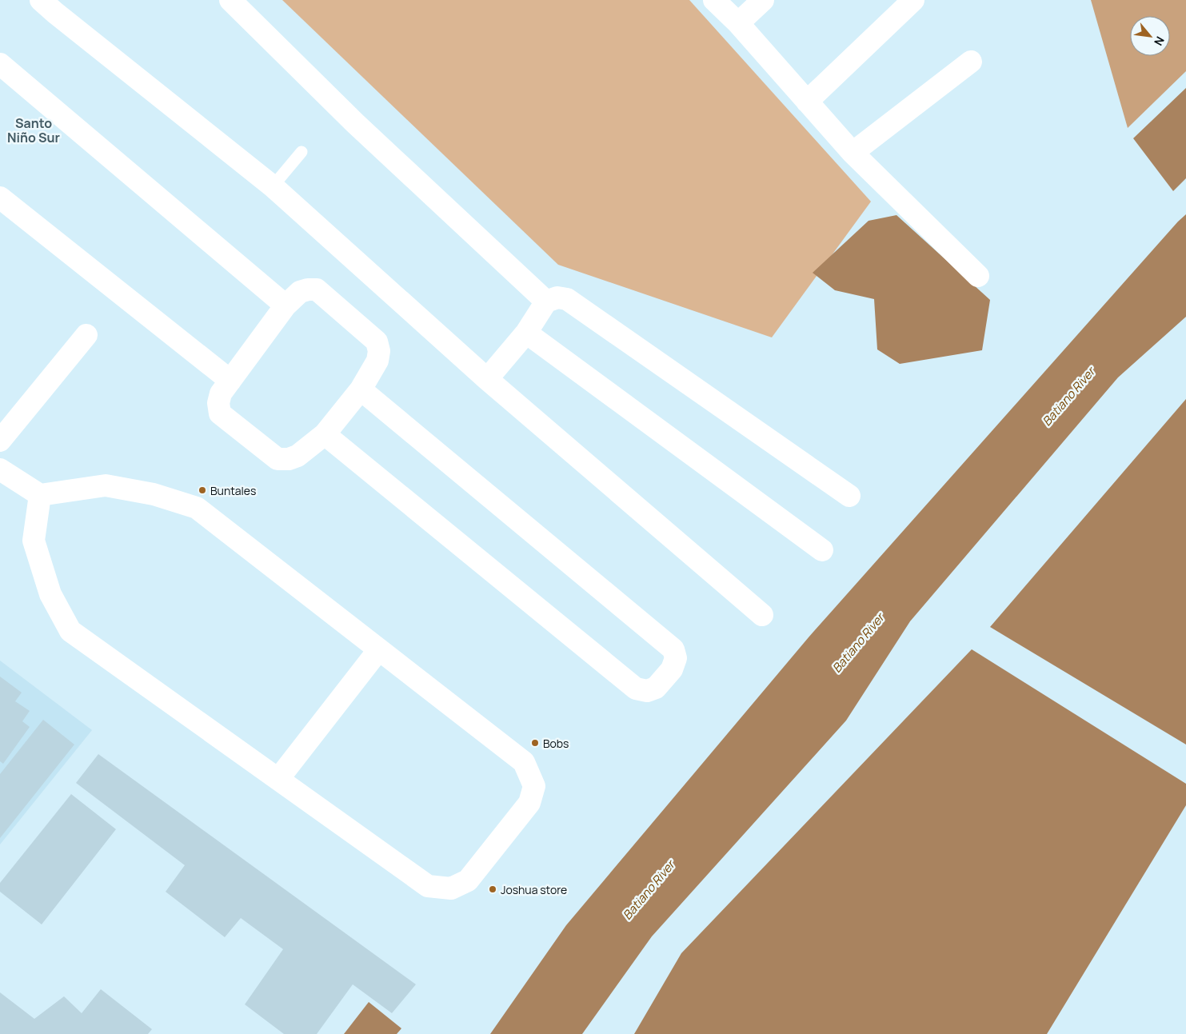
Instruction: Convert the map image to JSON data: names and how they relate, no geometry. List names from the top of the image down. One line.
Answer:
{"districts":["Santo Niño Sur"],"water":["Batiano River"],"places":["Buntales","Bobs","Joshua store"],"north":"bottom right"}
